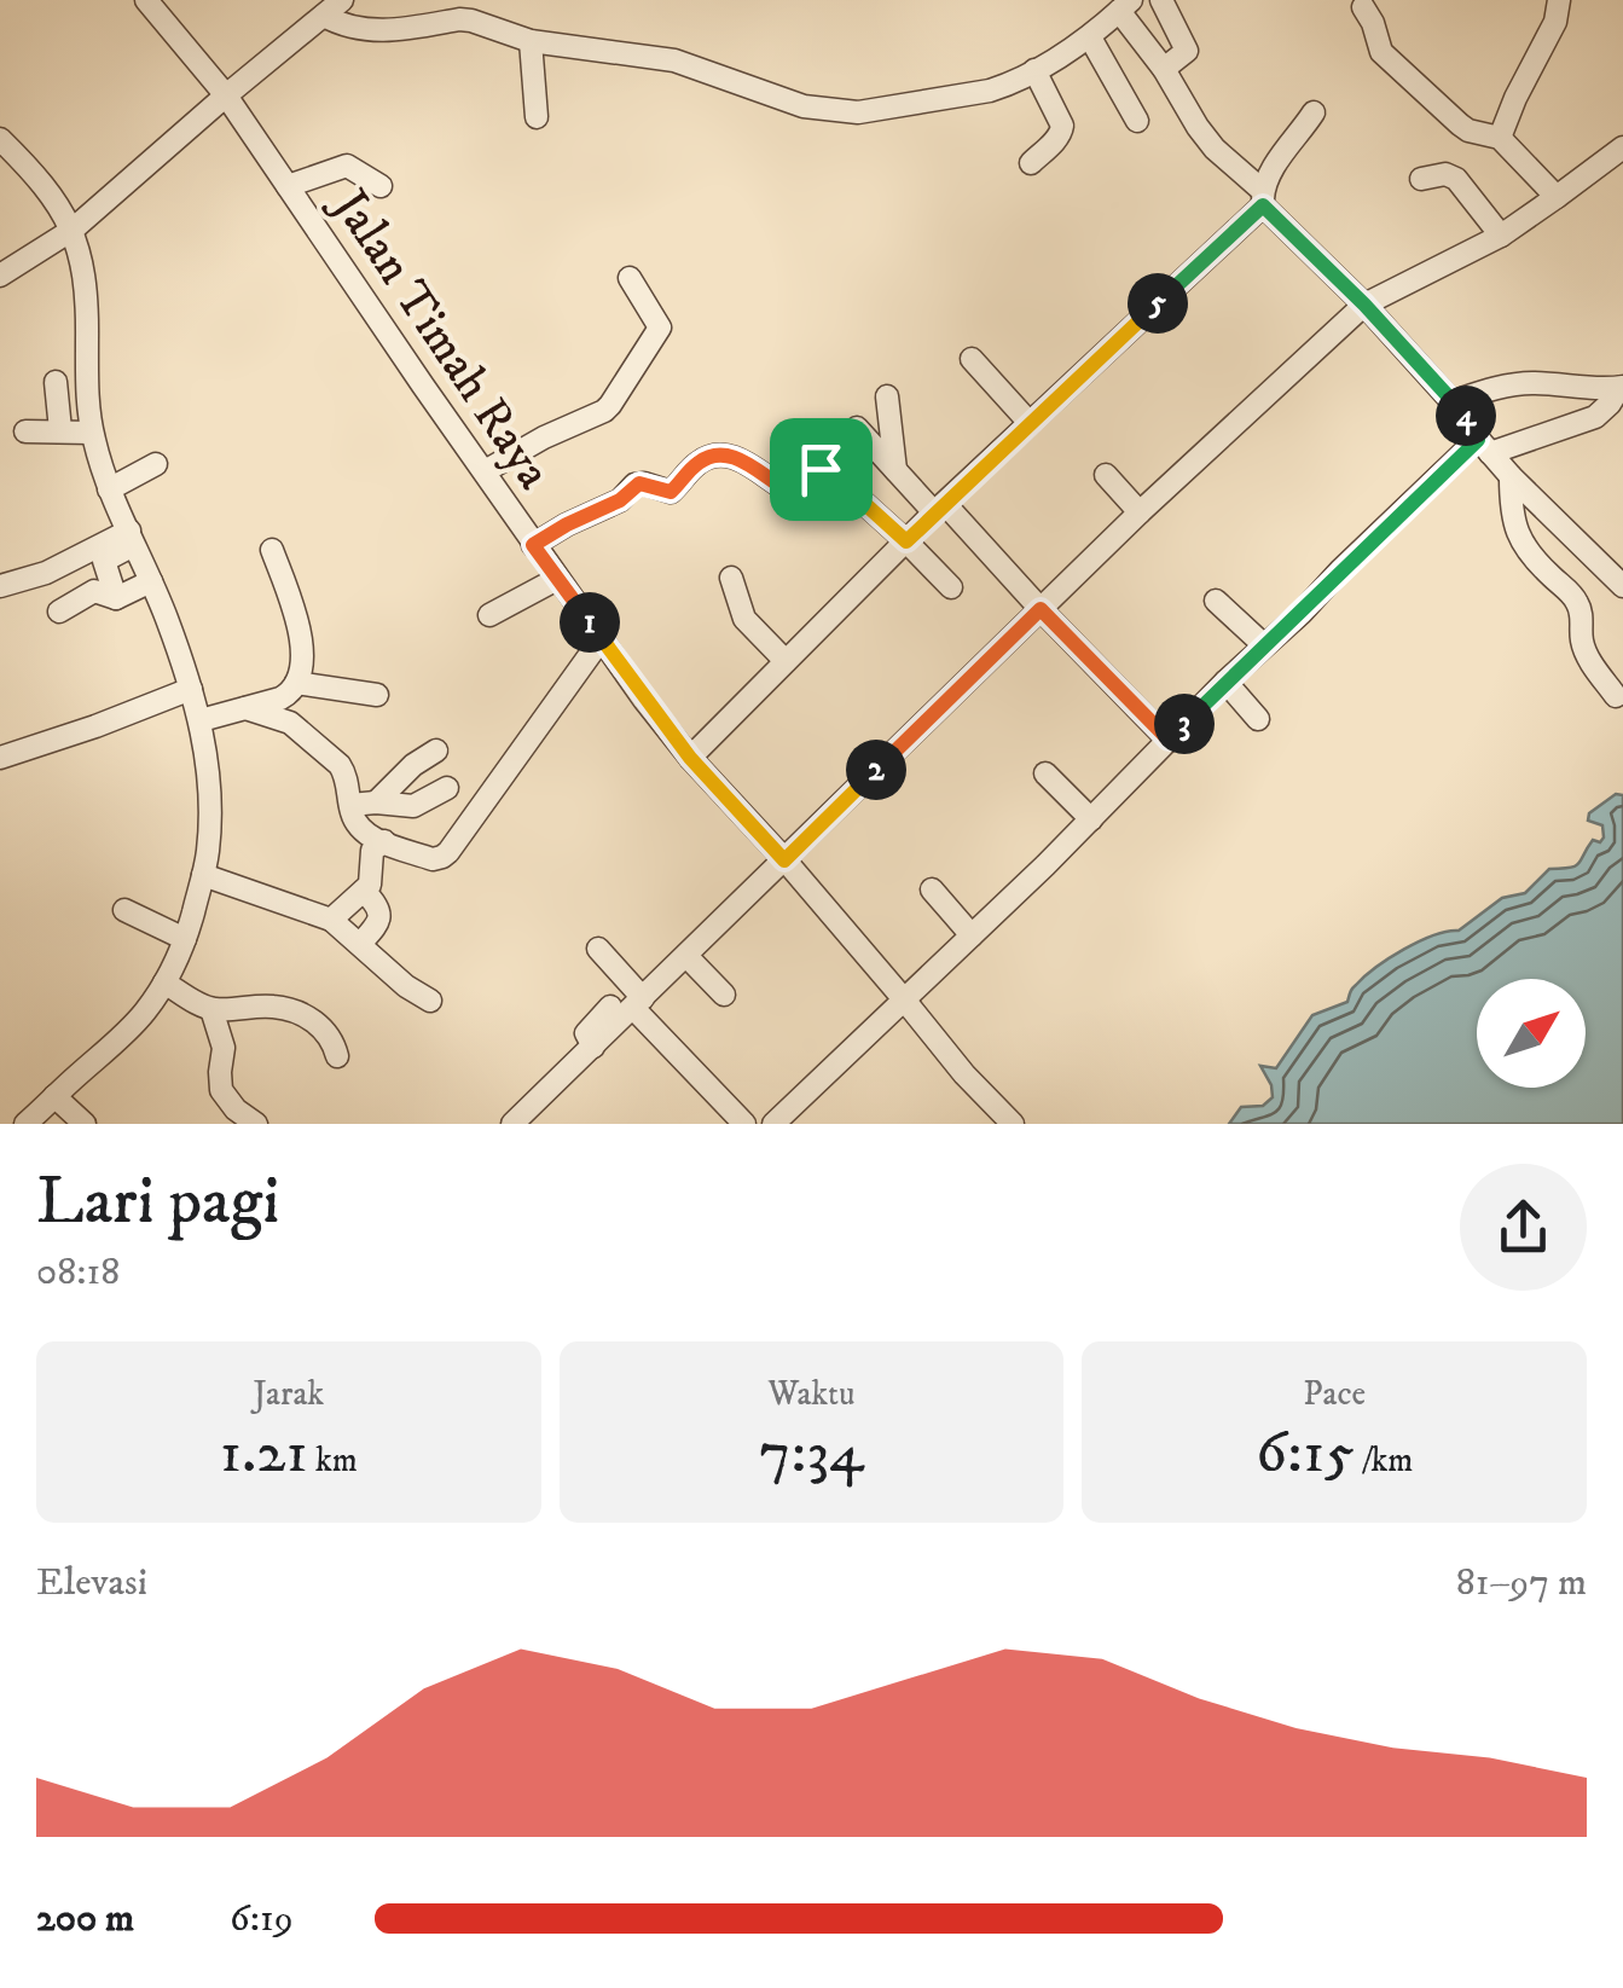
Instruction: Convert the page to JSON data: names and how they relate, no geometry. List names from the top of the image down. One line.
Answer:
{"streets":{"street":["Jalan Timah Raya"]},"north":"top right","page":{"pins":["5","4","1","3","2"],"heading":["Lari pagi","08:18"],"stats":[["Jarak","1.21 km"],["Waktu","7:34"],["Pace","6:15 /km"]],"chart":["Elevasi","81–97 m"],"list":[{"name":"200 m","note":"6:19"}]}}
